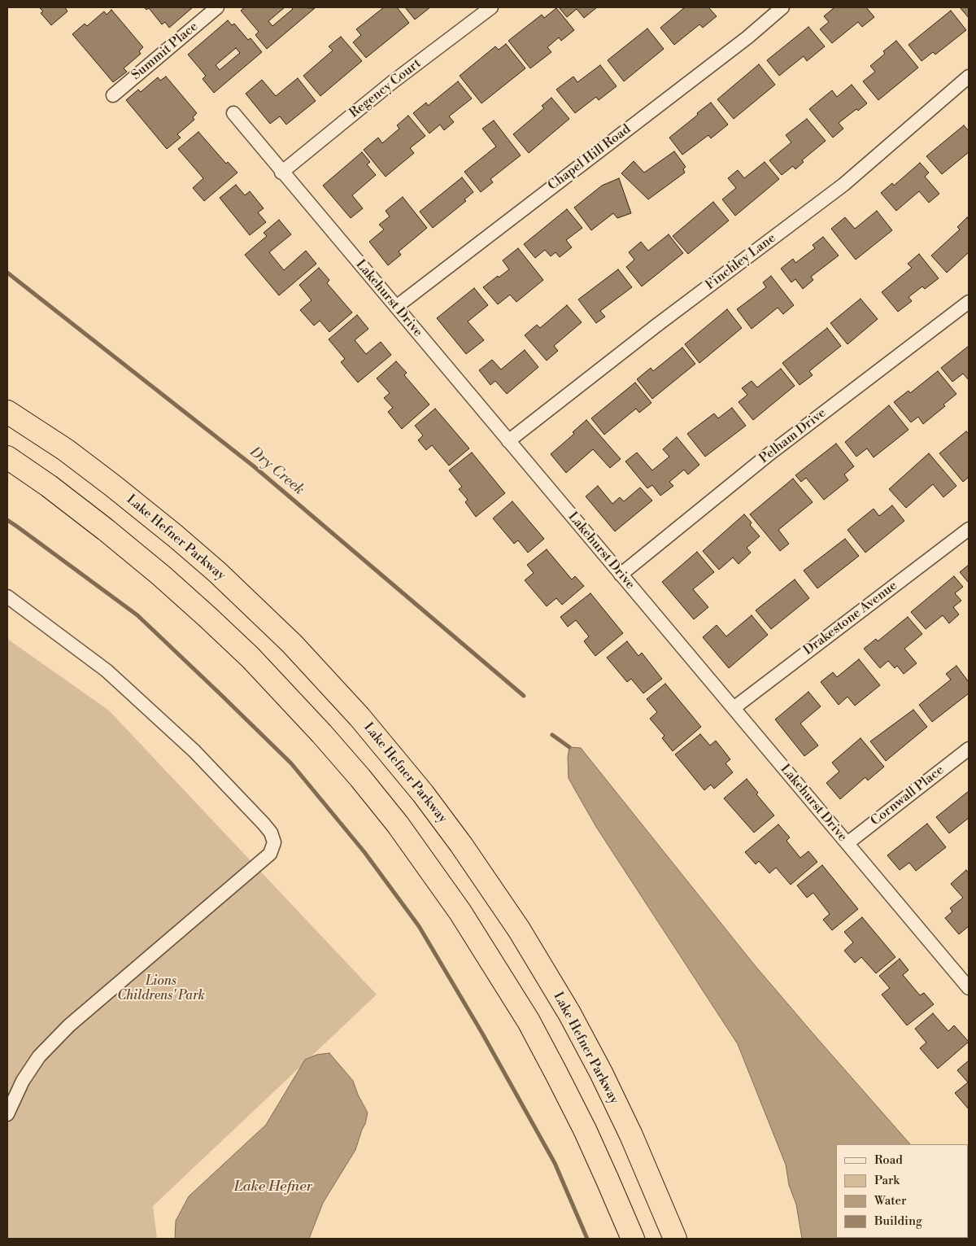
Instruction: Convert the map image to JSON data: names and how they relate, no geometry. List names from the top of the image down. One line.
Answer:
{"streets":{"highway":["Lake Hefner Parkway"],"street":["Summit Place","Regency Court","Chapel Hill Road","Finchley Lane","Lakehurst Drive","Pelham Drive","Drakestone Avenue","Cornwall Place"]},"crossings":[["Regency Court","Lakehurst Drive"],["Chapel Hill Road","Lakehurst Drive"],["Finchley Lane","Lakehurst Drive"],["Lakehurst Drive","Pelham Drive"],["Lakehurst Drive","Drakestone Avenue"],["Lakehurst Drive","Cornwall Place"]],"water":["Dry Creek","Lake Hefner"],"parks":["Lions Childrens' Park"],"legend":["Road","Park","Water","Building"]}
